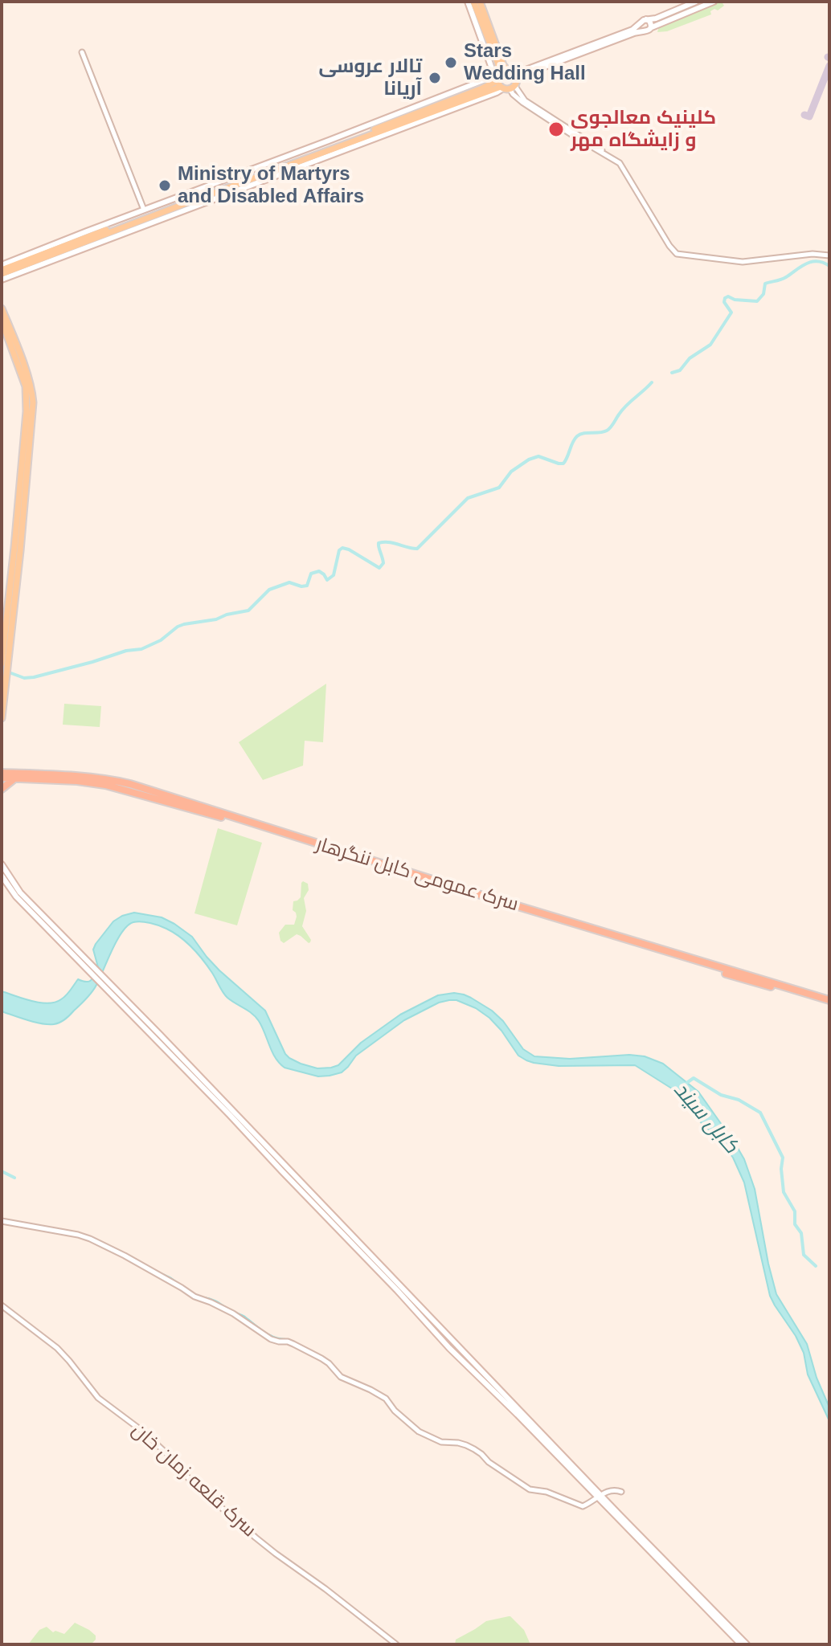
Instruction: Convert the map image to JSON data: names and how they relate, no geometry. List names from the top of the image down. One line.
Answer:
{"streets":{"highway":["سرک عمومی کابل ننگرهار"],"street":["سرک قلعه زمان خان"]},"water":["کابل سيند"],"places":["Stars Wedding Hall","تالار عروسی آریانا","کلینیک معالجوی و زایشگاه مهر","Ministry of Martyrs and Disabled Affairs"]}
